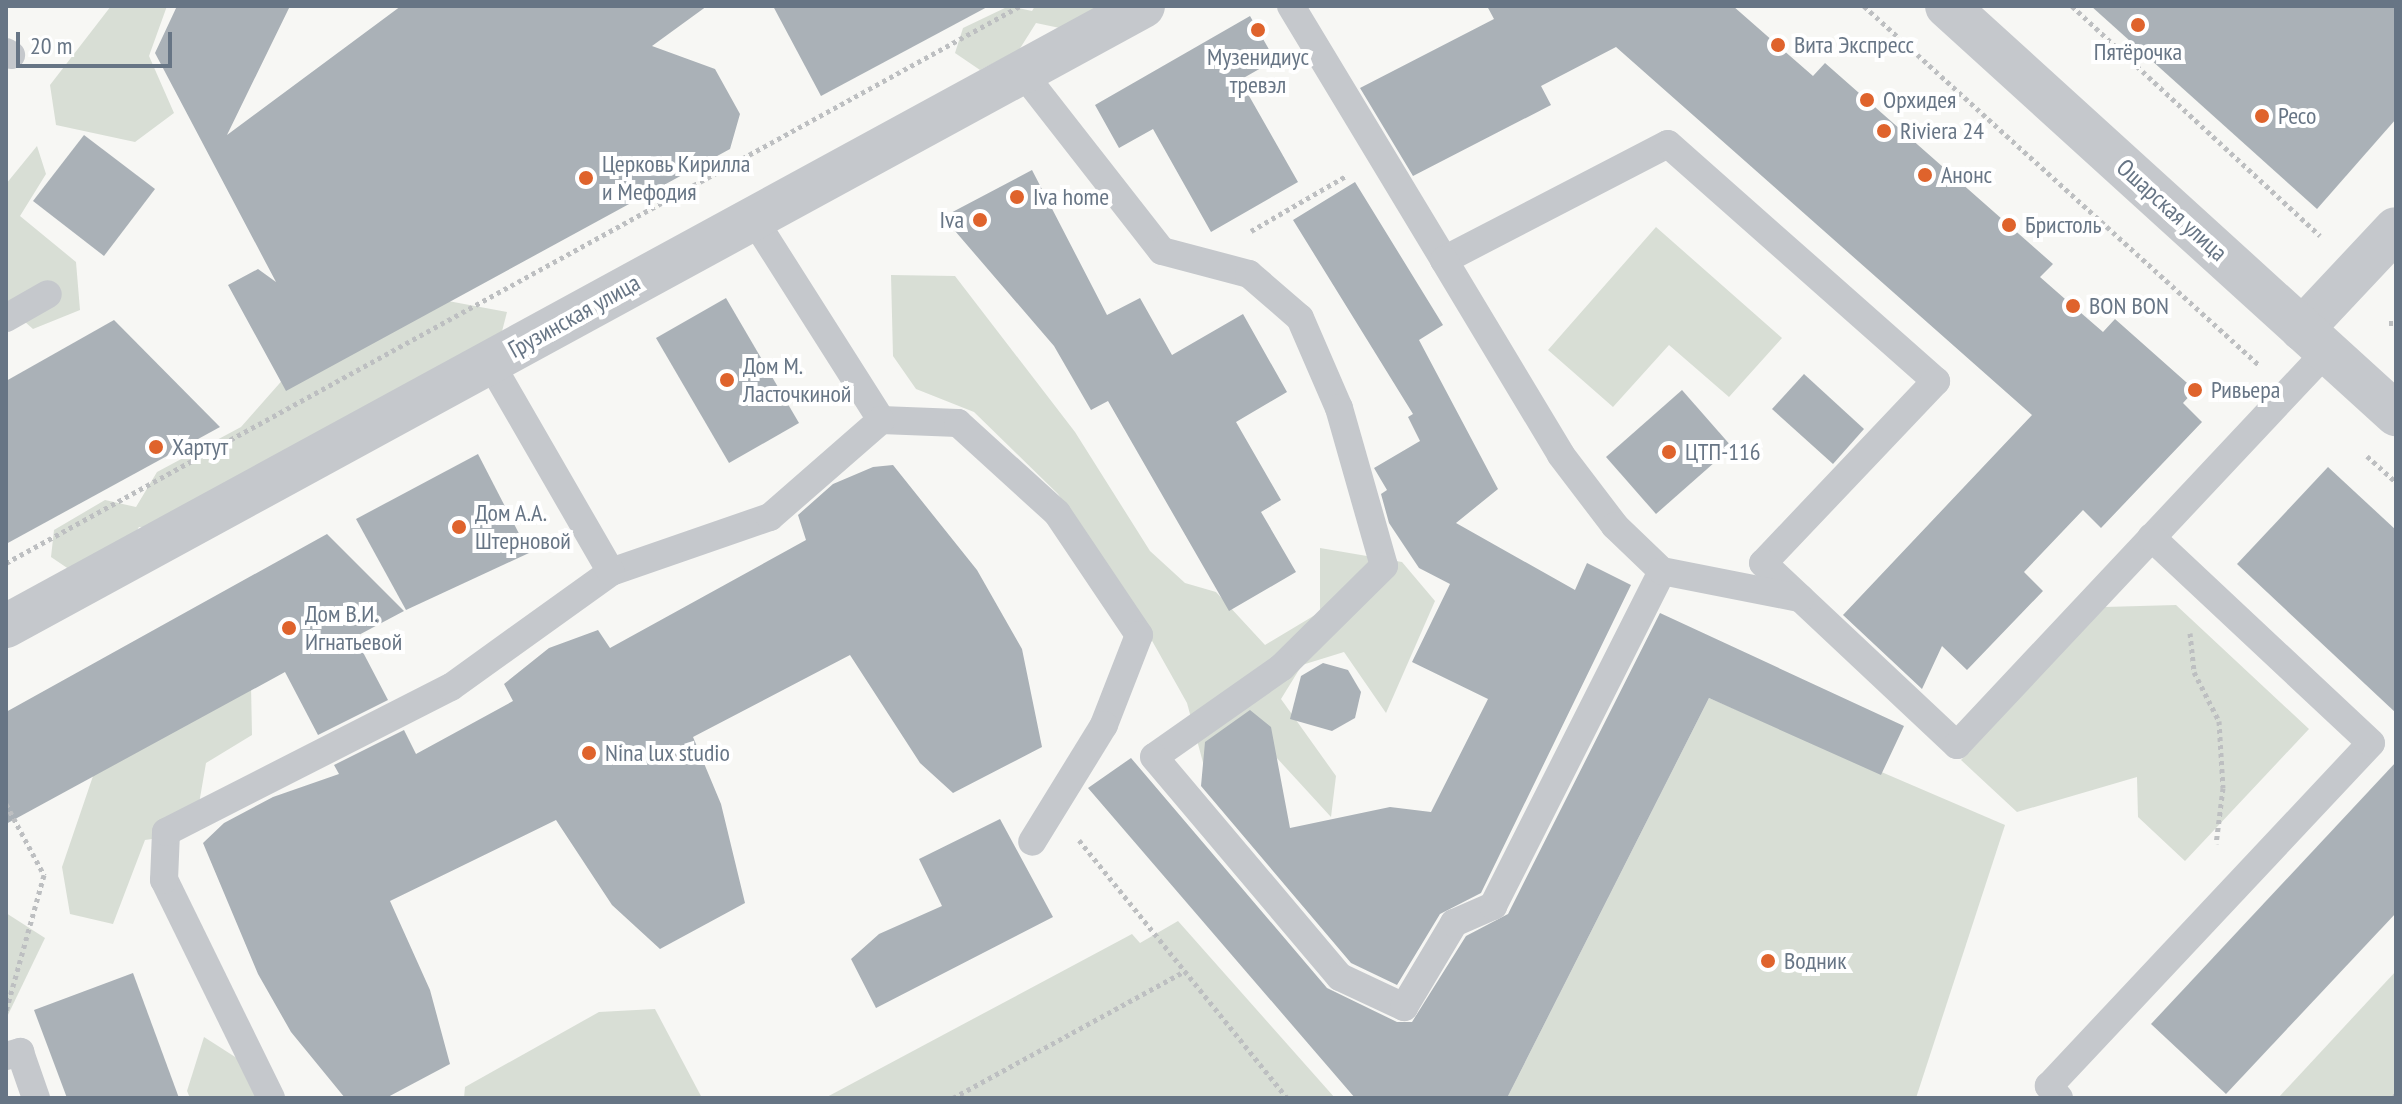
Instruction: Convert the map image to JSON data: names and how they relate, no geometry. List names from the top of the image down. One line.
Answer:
{"streets":{"street":["Ошарская улица","Грузинская улица"]},"places":["Пятёрочка","Музенидиус тревэл","Вита Экспресс","Орхидея","Ресо","Riviera 24","Анонс","Церковь Кирилла и Мефодия","Iva home","Iva","Бристоль","BON BON","Дом М. Ласточкиной","Ривьера","Хартут","ЦТП-116","Дом А.А. Штерновой","Дом В.И. Игнатьевой","Nina lux studio","Водник"],"scale_bar":"20 m"}
